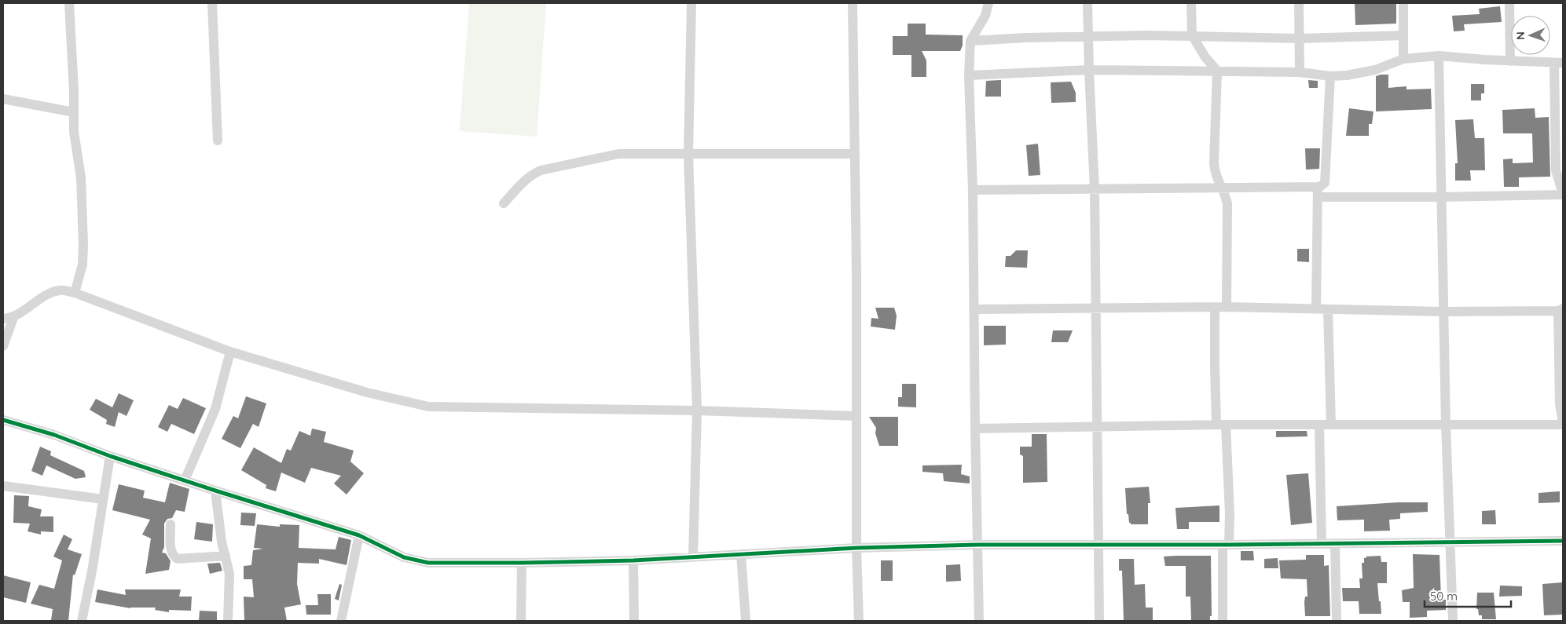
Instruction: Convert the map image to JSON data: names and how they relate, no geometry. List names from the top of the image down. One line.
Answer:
{"scale_bar":"50 m","north":"left"}
